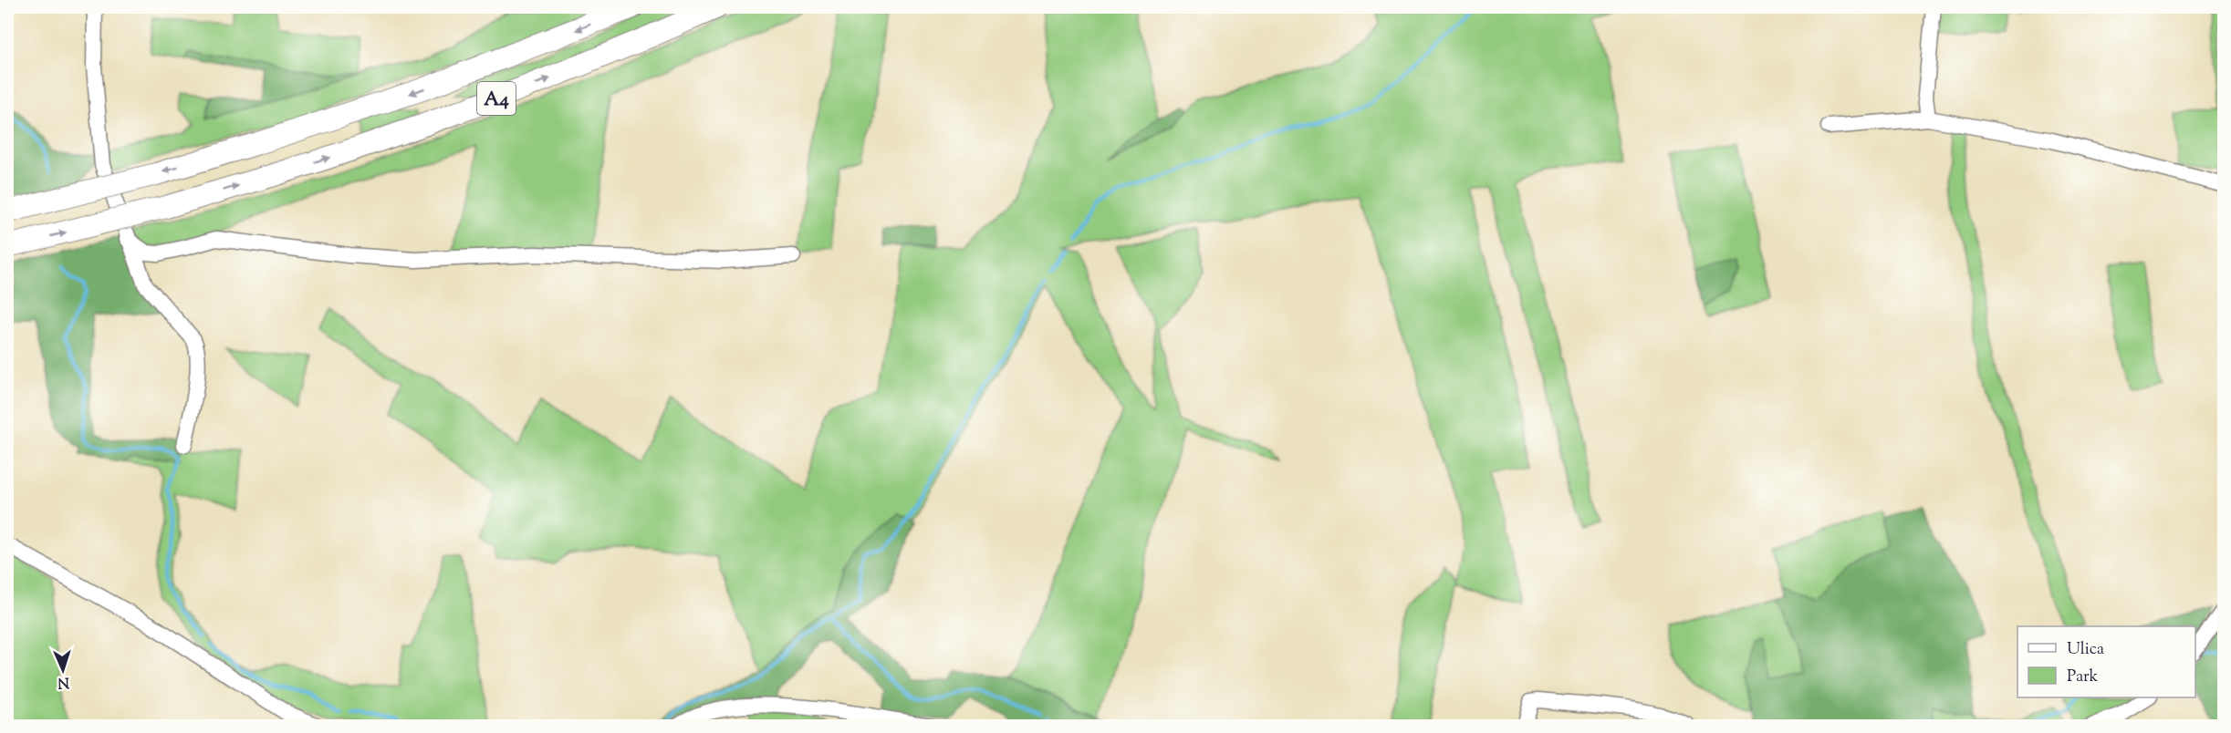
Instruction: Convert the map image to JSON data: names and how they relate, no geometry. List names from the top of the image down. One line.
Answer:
{"streets":{"highway":["A4"]},"legend":["Ulica","Park"],"north":"bottom"}
